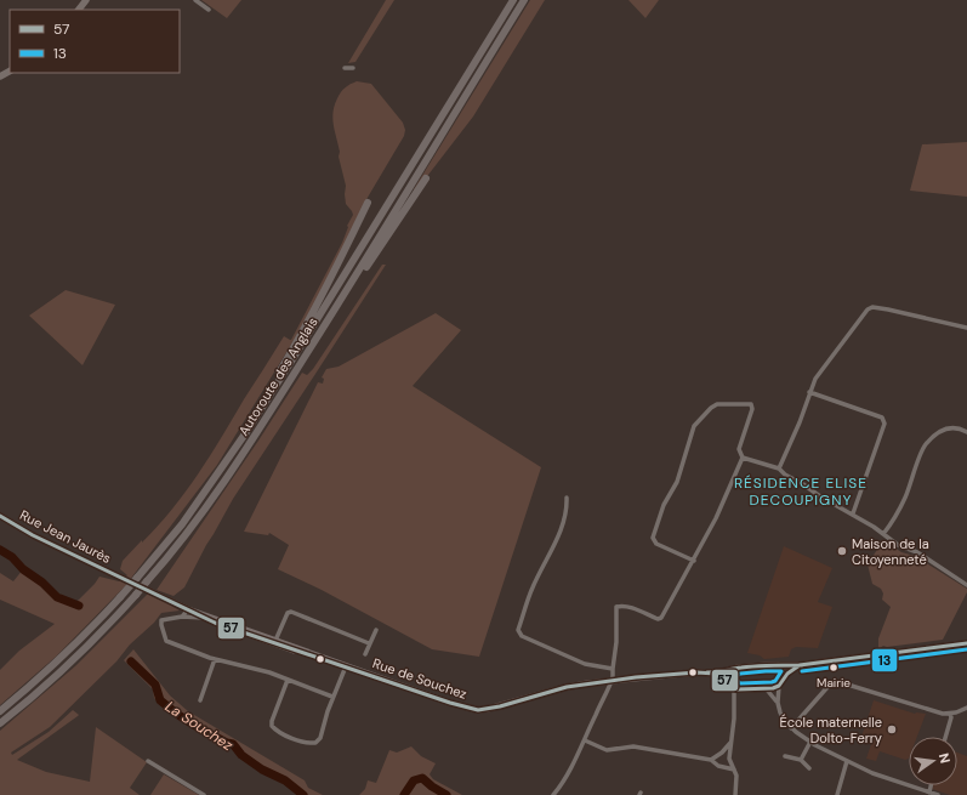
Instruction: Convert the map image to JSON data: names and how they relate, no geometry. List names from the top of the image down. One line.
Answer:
{"streets":{"highway":["Autoroute des Anglais"],"main road":["Rue Jean Jaurès","Rue de Souchez"]},"crossings":[["Rue Jean Jaurès","Rue de Souchez"]],"districts":["RÉSIDENCE ELISE DECOUPIGNY"],"water":["La Souchez"],"places":["Maison de la Citoyenneté","Mairie","École maternelle Dolto-Ferry"],"lines":["transit line 57","transit line 13"],"legend":["57","13"],"north":"right"}
